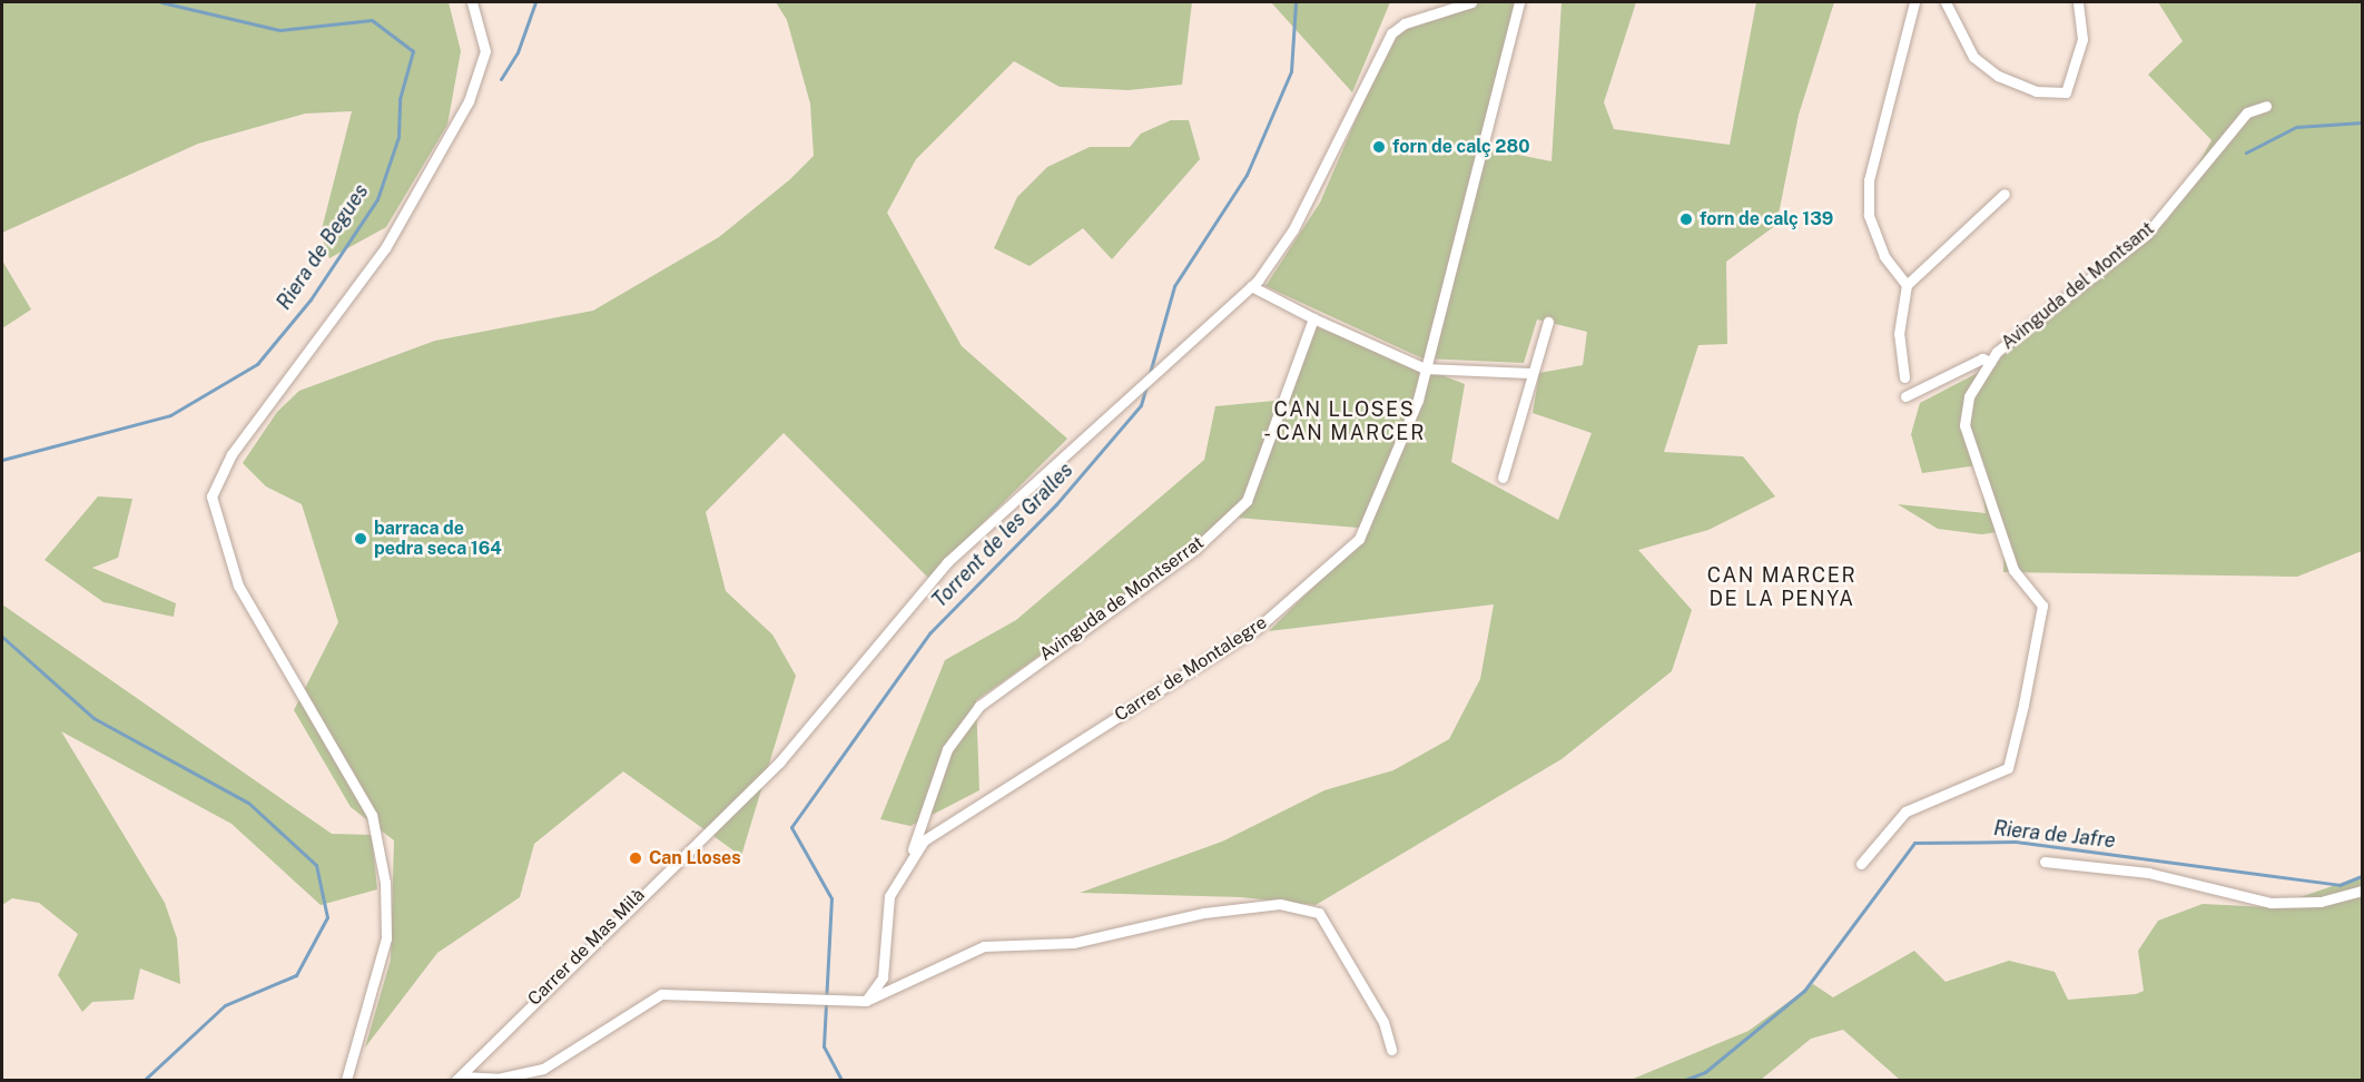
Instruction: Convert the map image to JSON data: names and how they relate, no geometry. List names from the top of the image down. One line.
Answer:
{"streets":{"street":["Avinguda del Montsant","Avinguda de Montserrat","Carrer de Montalegre","Carrer de Mas Milà"]},"crossings":[["Avinguda de Montserrat","Carrer de Montalegre"]],"districts":["CAN LLOSES - CAN MARCER","CAN MARCER DE LA PENYA"],"water":["Riera de Begues","Torrent de les Gralles","Riera de Jafre"],"places":["forn de calç 280","forn de calç 139","barraca de pedra seca 164","Can Lloses"]}
